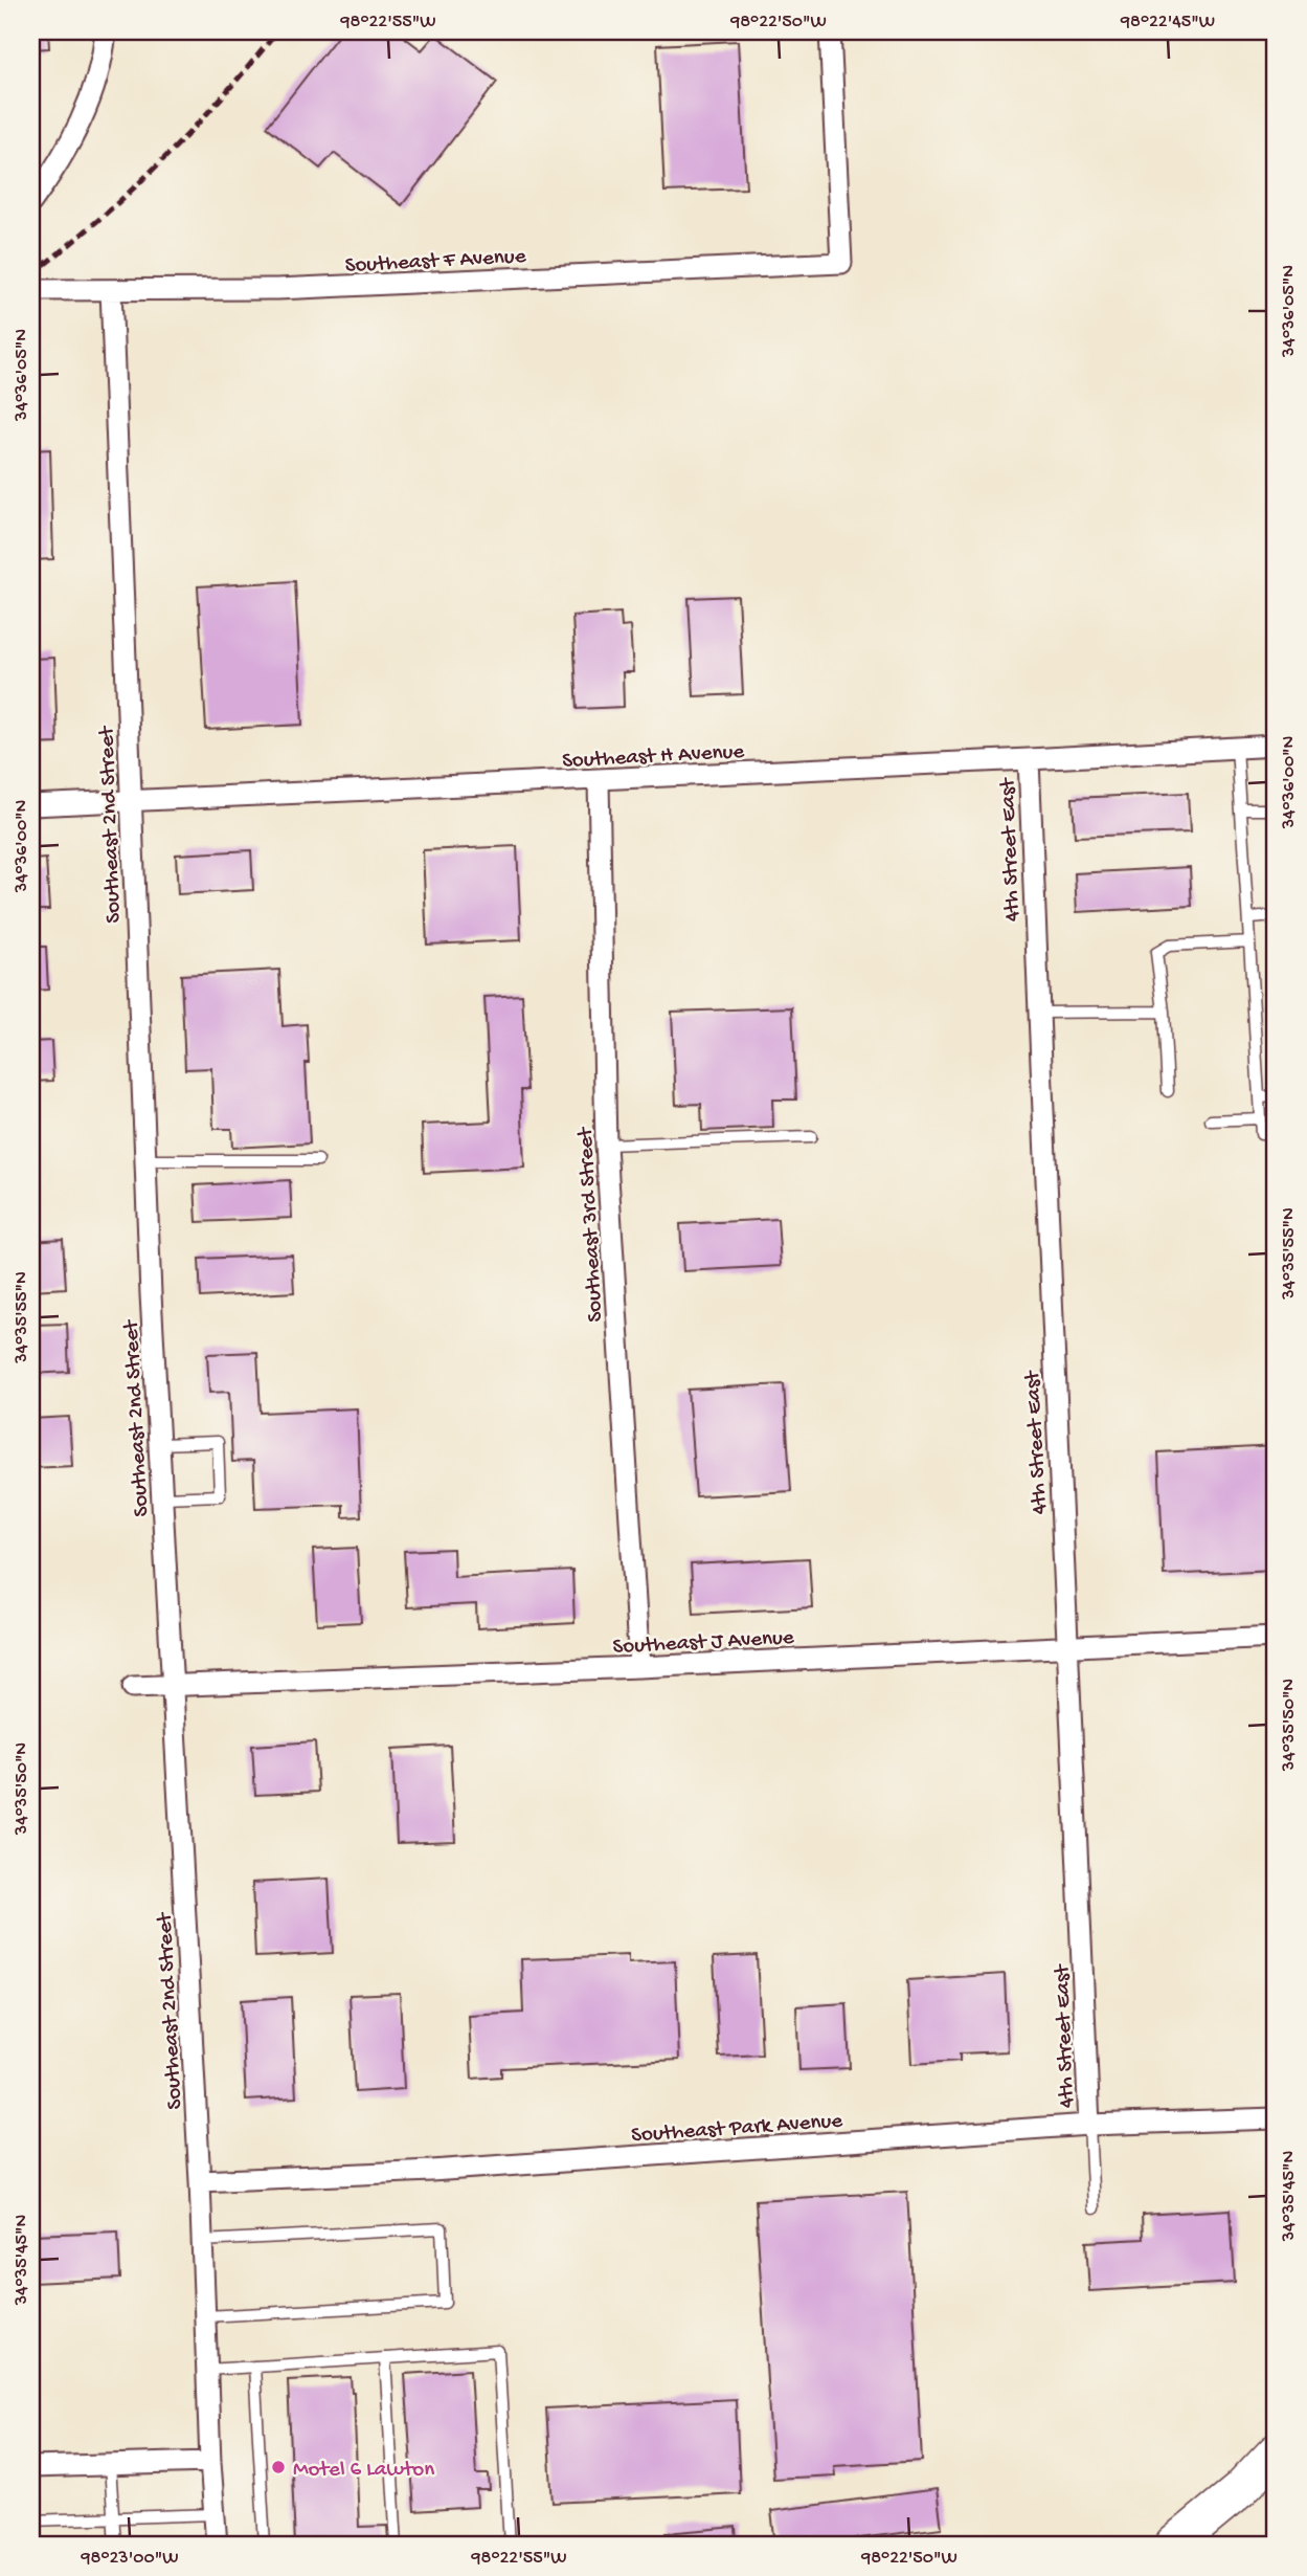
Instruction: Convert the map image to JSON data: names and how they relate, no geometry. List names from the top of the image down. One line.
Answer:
{"streets":{"street":["Southeast F Avenue","Southeast H Avenue","Southeast 2nd Street","4th Street East","Southeast 3rd Street","Southeast J Avenue","Southeast Park Avenue"]},"crossings":[["Southeast F Avenue","Southeast 2nd Street"],["Southeast H Avenue","Southeast 2nd Street"],["Southeast H Avenue","4th Street East"],["Southeast H Avenue","Southeast 3rd Street"],["Southeast 2nd Street","Southeast J Avenue"],["Southeast 2nd Street","Southeast Park Avenue"],["4th Street East","Southeast J Avenue"],["4th Street East","Southeast Park Avenue"],["Southeast 3rd Street","Southeast J Avenue"]],"places":["Motel 6 Lawton"],"coordinates":["98°22'55\"W","98°22'50\"W","98°22'45\"W","34°36'05\"N","34°36'00\"N","34°35'55\"N","34°35'50\"N","34°35'45\"N","98°23'00\"W"]}
